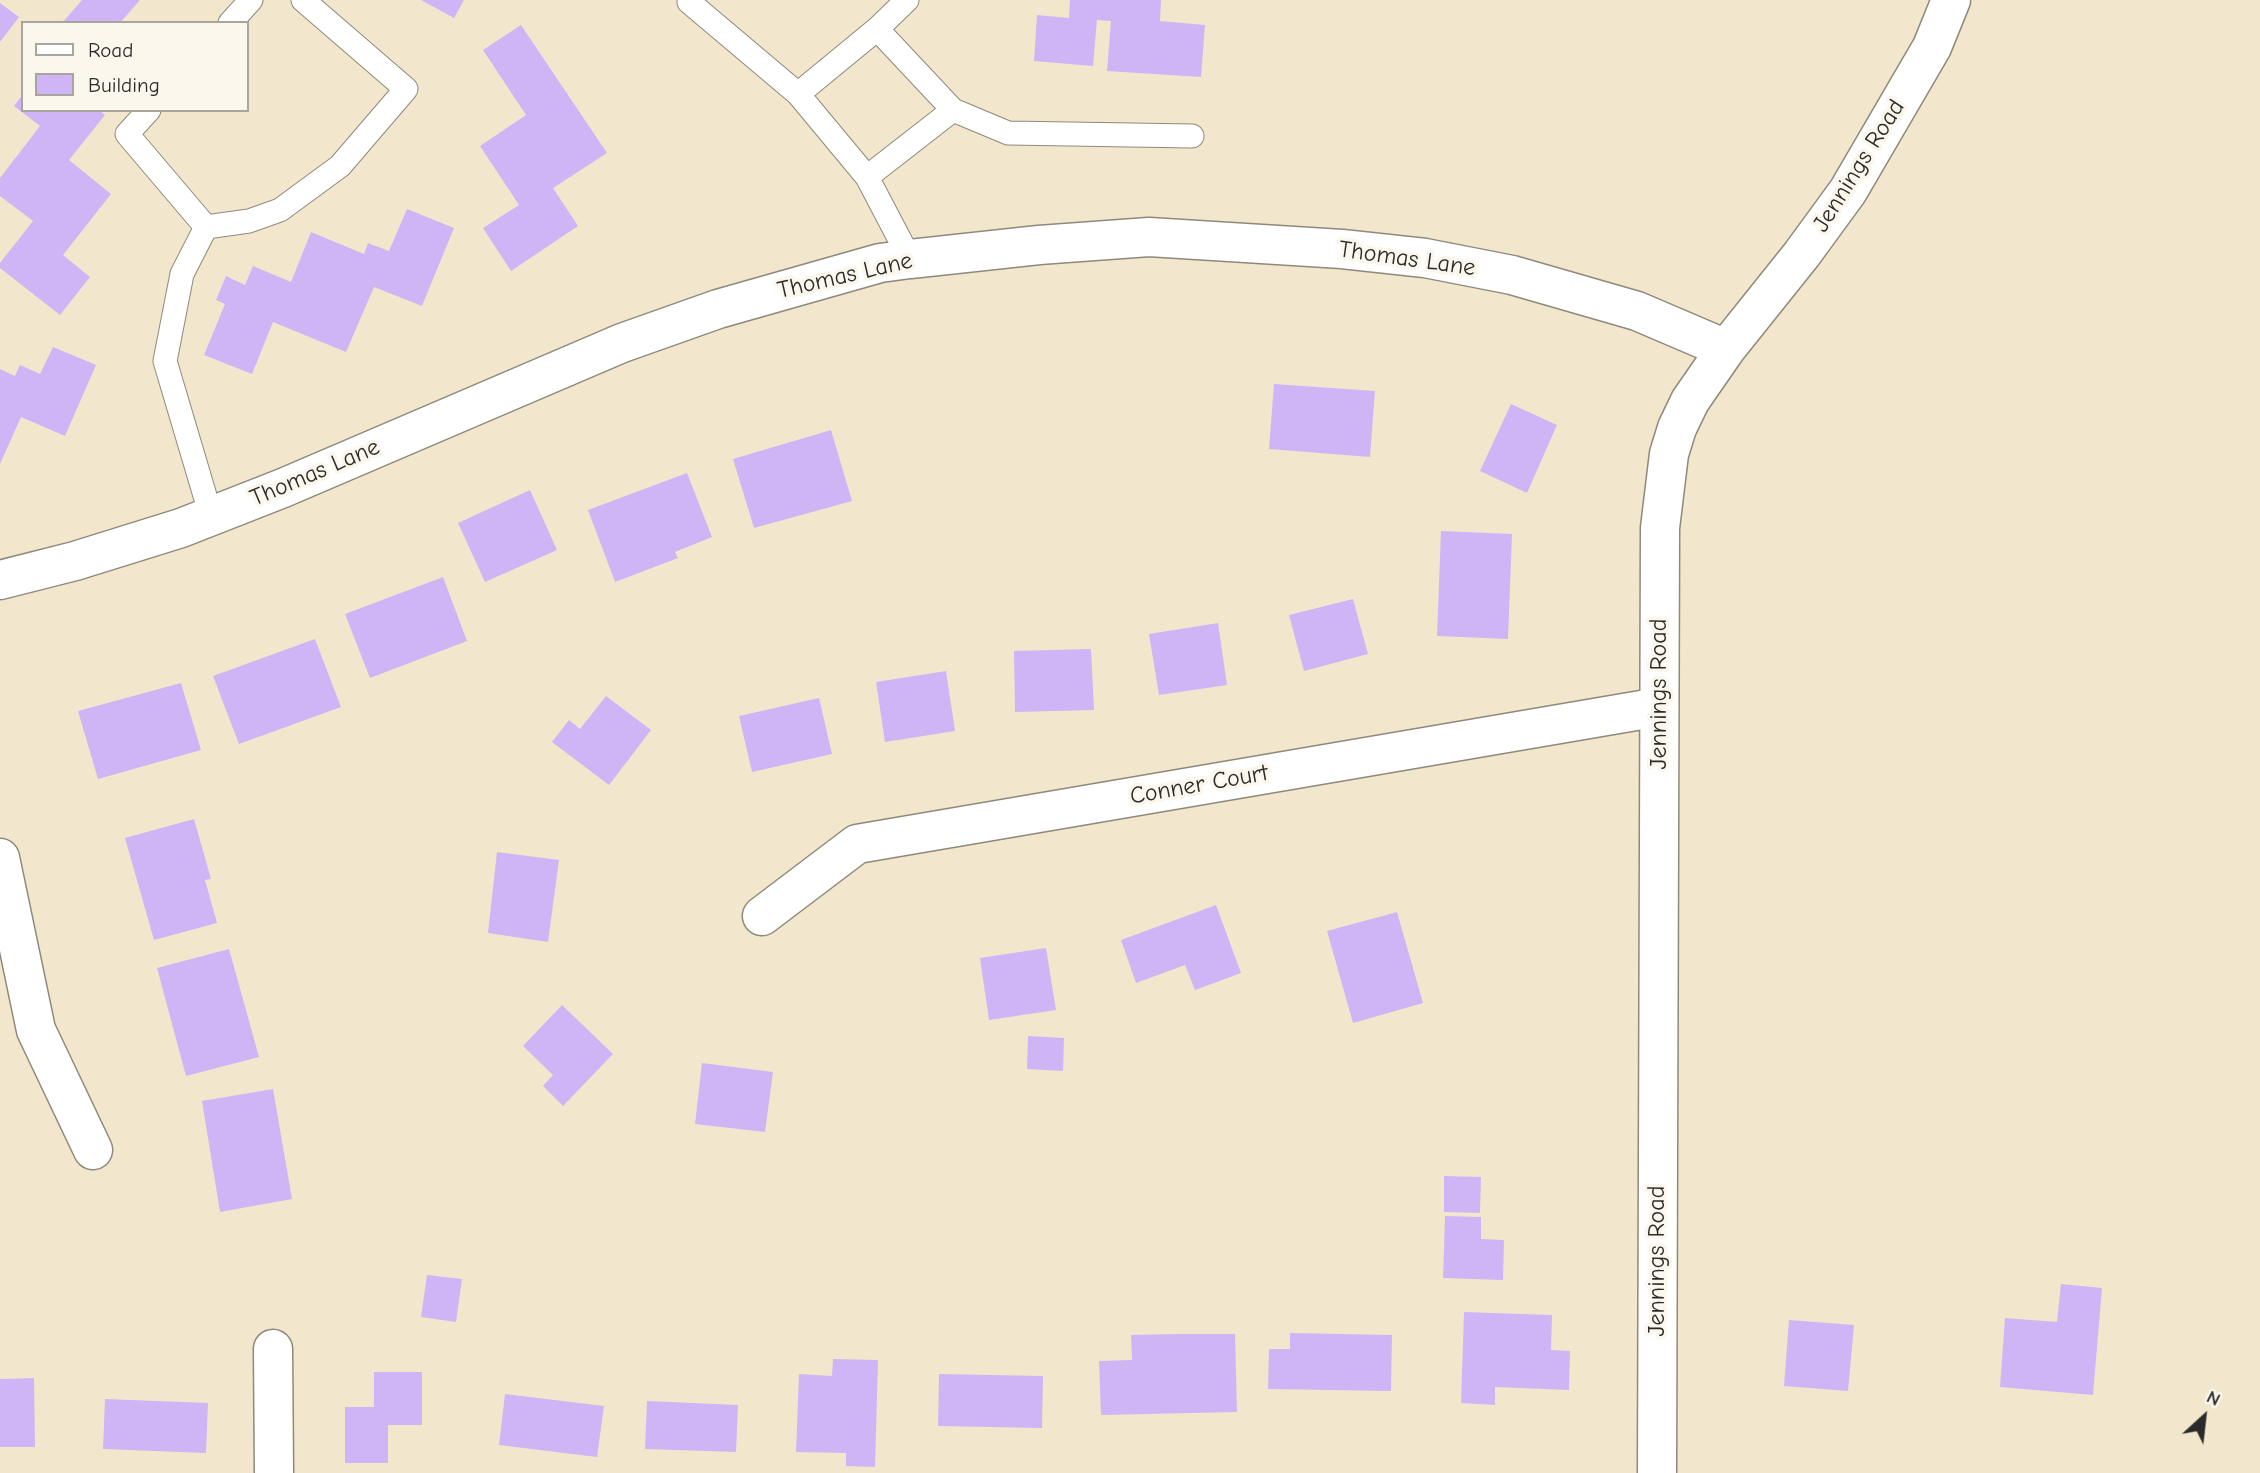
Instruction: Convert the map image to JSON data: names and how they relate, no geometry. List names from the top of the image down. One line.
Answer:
{"streets":{"street":["Jennings Road","Thomas Lane","Conner Court"]},"crossings":[["Jennings Road","Thomas Lane"],["Jennings Road","Conner Court"]],"legend":["Road","Building"],"north":"top right"}
